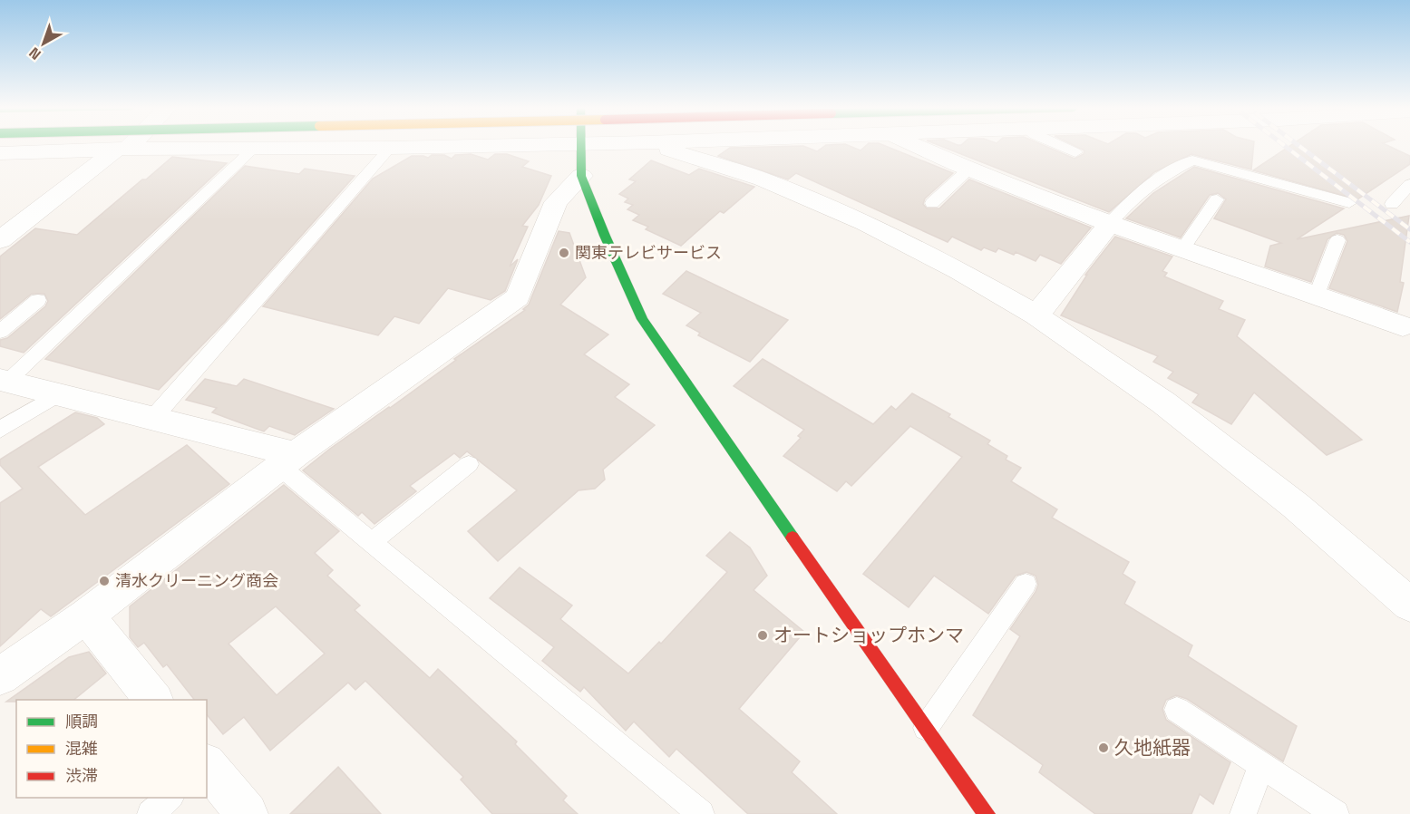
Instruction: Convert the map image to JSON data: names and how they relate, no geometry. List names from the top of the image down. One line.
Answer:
{"places":["関東テレビサービス","清水クリーニング商会","オートショップホンマ","久地紙器"],"legend":["順調","混雑","渋滞"],"north":"bottom left"}
